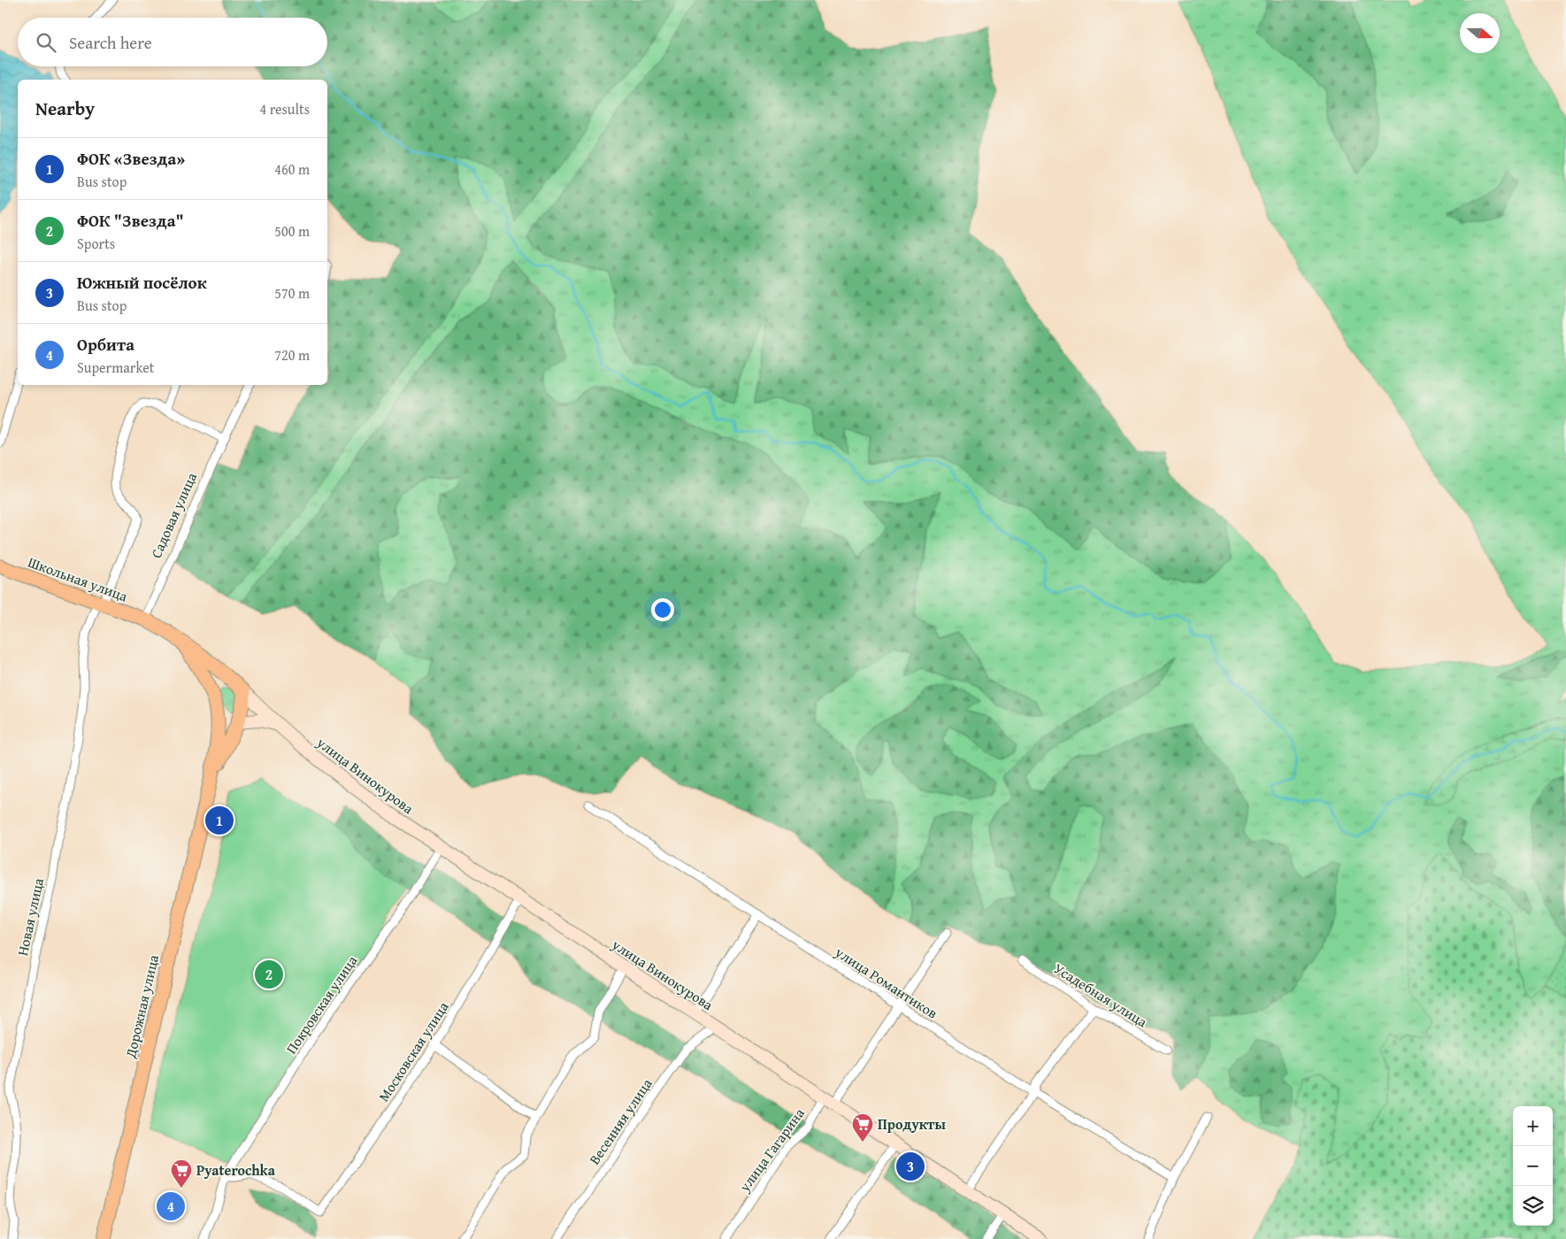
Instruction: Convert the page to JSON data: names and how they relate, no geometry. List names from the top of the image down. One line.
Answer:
{"streets":{"main road":["Школьная улица","улица Винокурова","Дорожная улица"],"street":["Садовая улица","Новая улица","улица Романтиков","Усадебная улица","Покровская улица","Московская улица","Весенняя улица","улица Гагарина"]},"crossings":[["Садовая улица","Школьная улица"],["Садовая улица","Новая улица"],["Школьная улица","Новая улица"],["улица Винокурова","Покровская улица"],["улица Винокурова","Московская улица"],["улица Винокурова","Весенняя улица"],["улица Винокурова","улица Гагарина"],["Покровская улица","Московская улица"]],"places":{"supermarket":["Продукты","Pyaterochka"]},"north":"right","page":{"search":"Search here","heading":["Nearby","4 results"],"list":[{"mark":"1","name":"ФОК «Звезда»","note":"Bus stop","value":"460 m"},{"mark":"2","name":"ФОК \"Звезда\"","note":"Sports","value":"500 m"},{"mark":"3","name":"Южный посёлок","note":"Bus stop","value":"570 m"},{"mark":"4","name":"Орбита","note":"Supermarket","value":"720 m"}],"pins":["1","2","3","4"],"map_buttons":["+","−"]}}
